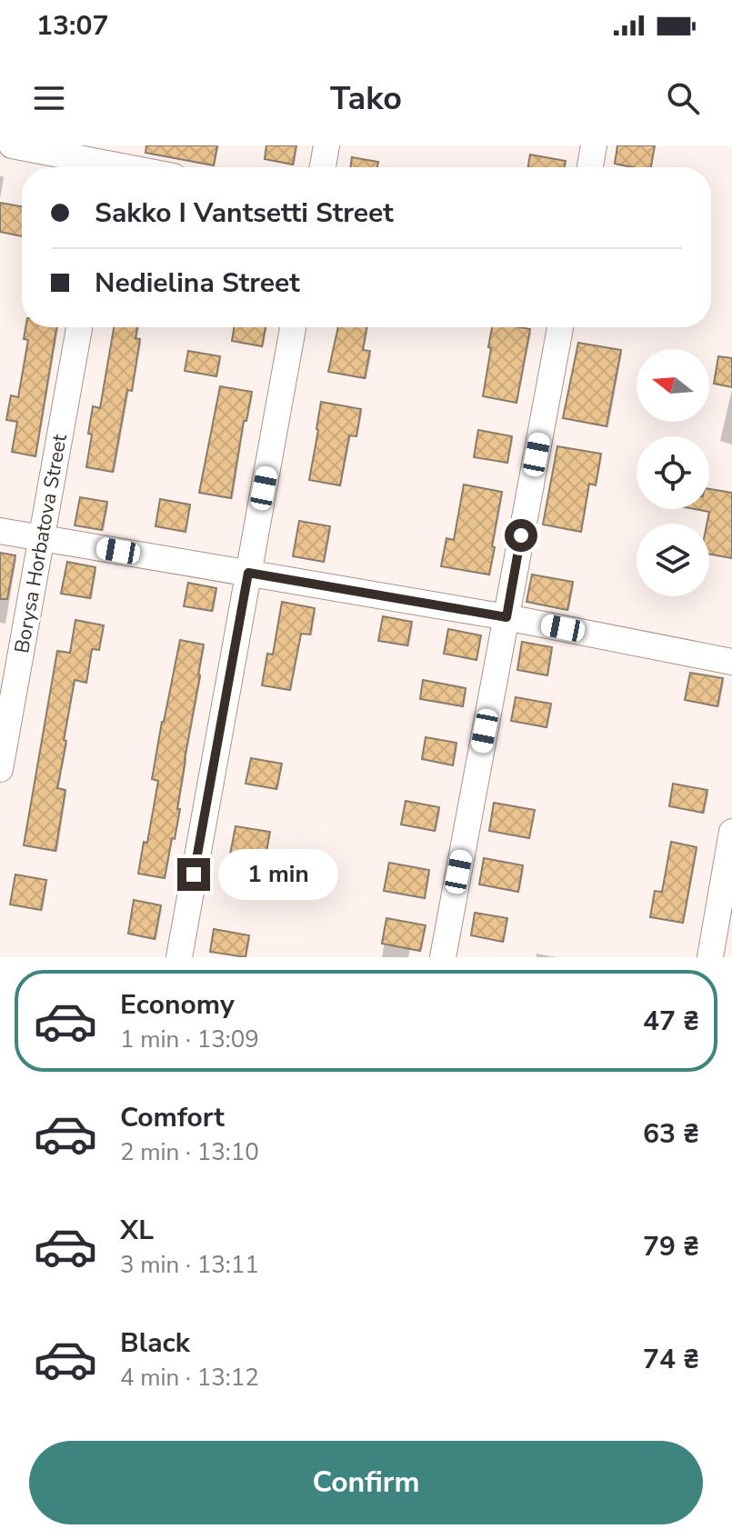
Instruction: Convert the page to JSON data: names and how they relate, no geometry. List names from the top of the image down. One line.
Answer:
{"streets":{"street":["Borysa Horbatova Street"]},"north":"left","page":{"status":"13:07","header":"Tako","banner":["Sakko I Vantsetti Street","Nedielina Street"],"bubble":"1 min","list":[{"name":"Economy","note":"1 min · 13:09","value":"47 ₴"},{"name":"Comfort","note":"2 min · 13:10","value":"63 ₴"},{"name":"XL","note":"3 min · 13:11","value":"79 ₴"},{"name":"Black","note":"4 min · 13:12","value":"74 ₴"}],"buttons":"Confirm"}}
